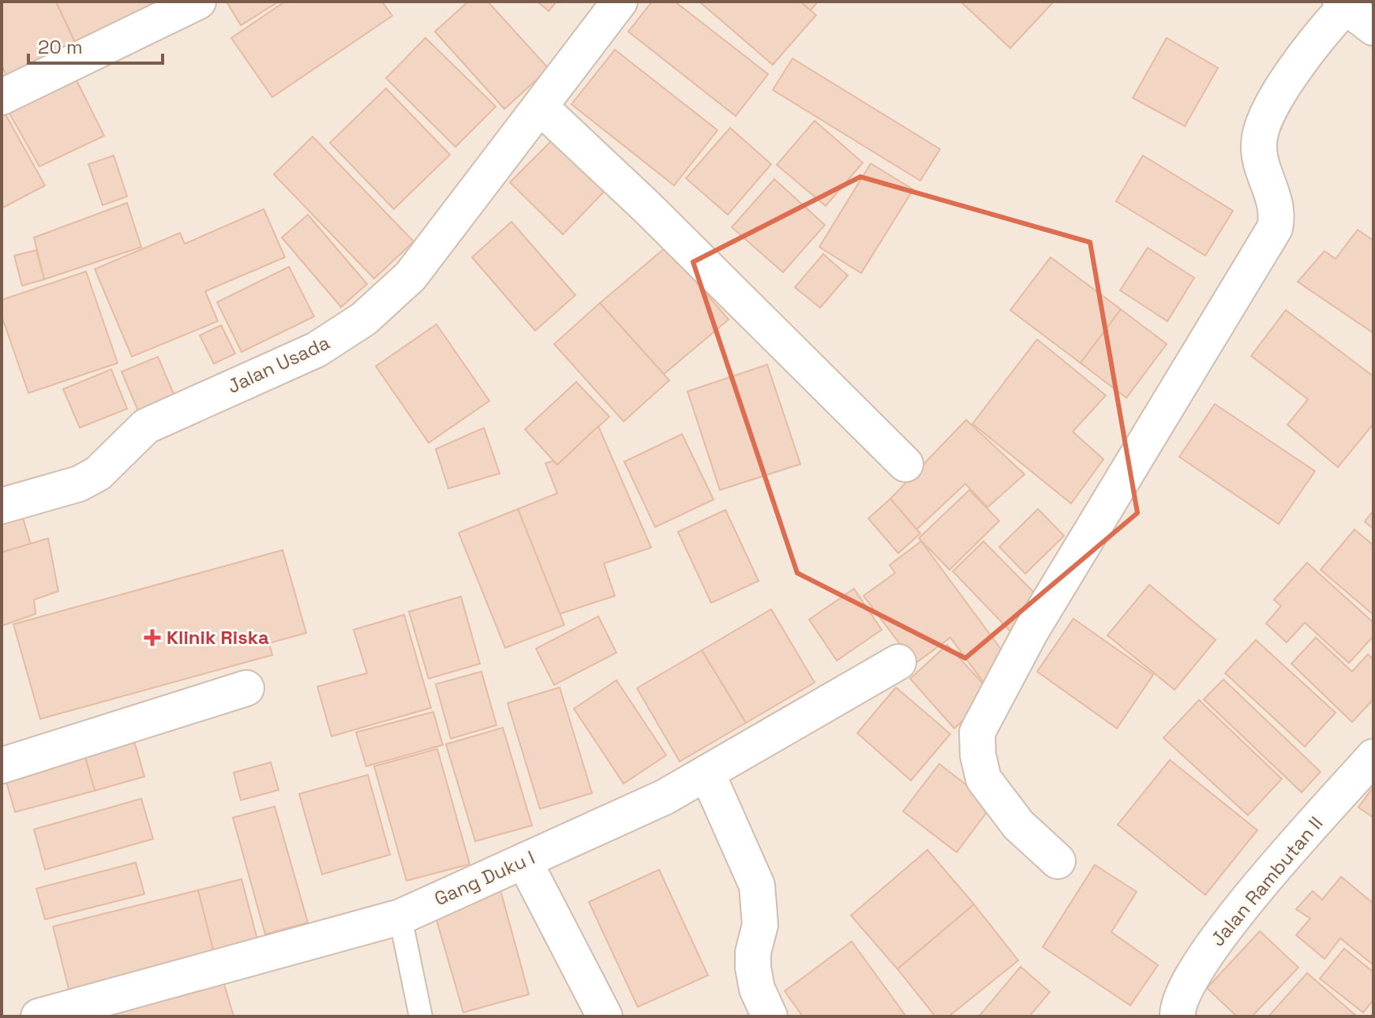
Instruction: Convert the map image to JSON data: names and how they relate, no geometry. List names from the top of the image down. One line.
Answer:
{"streets":{"street":["Jalan Usada","Gang Duku I","Jalan Rambutan II"]},"places":{"health":["Klinik Riska"]},"scale_bar":"20 m"}
